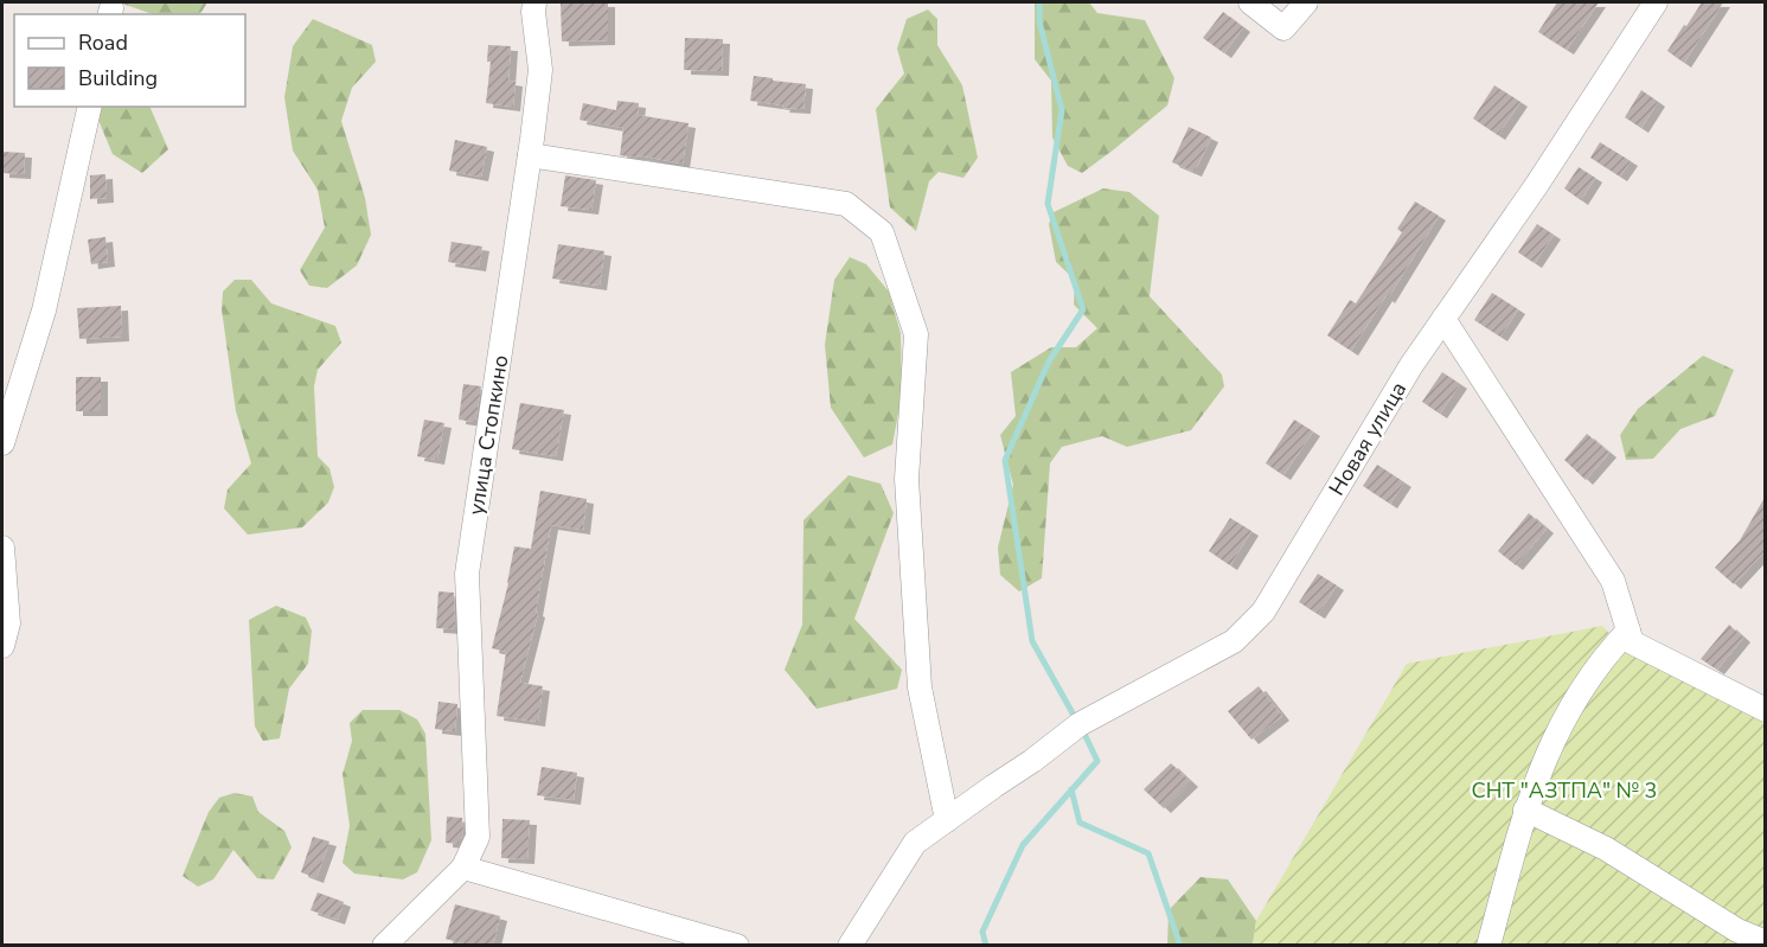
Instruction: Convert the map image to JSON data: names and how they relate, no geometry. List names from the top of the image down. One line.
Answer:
{"streets":{"street":["улица Стопкино","Новая улица"]},"parks":["СНТ \"АЗТПА\" № 3"],"legend":["Road","Building"]}
